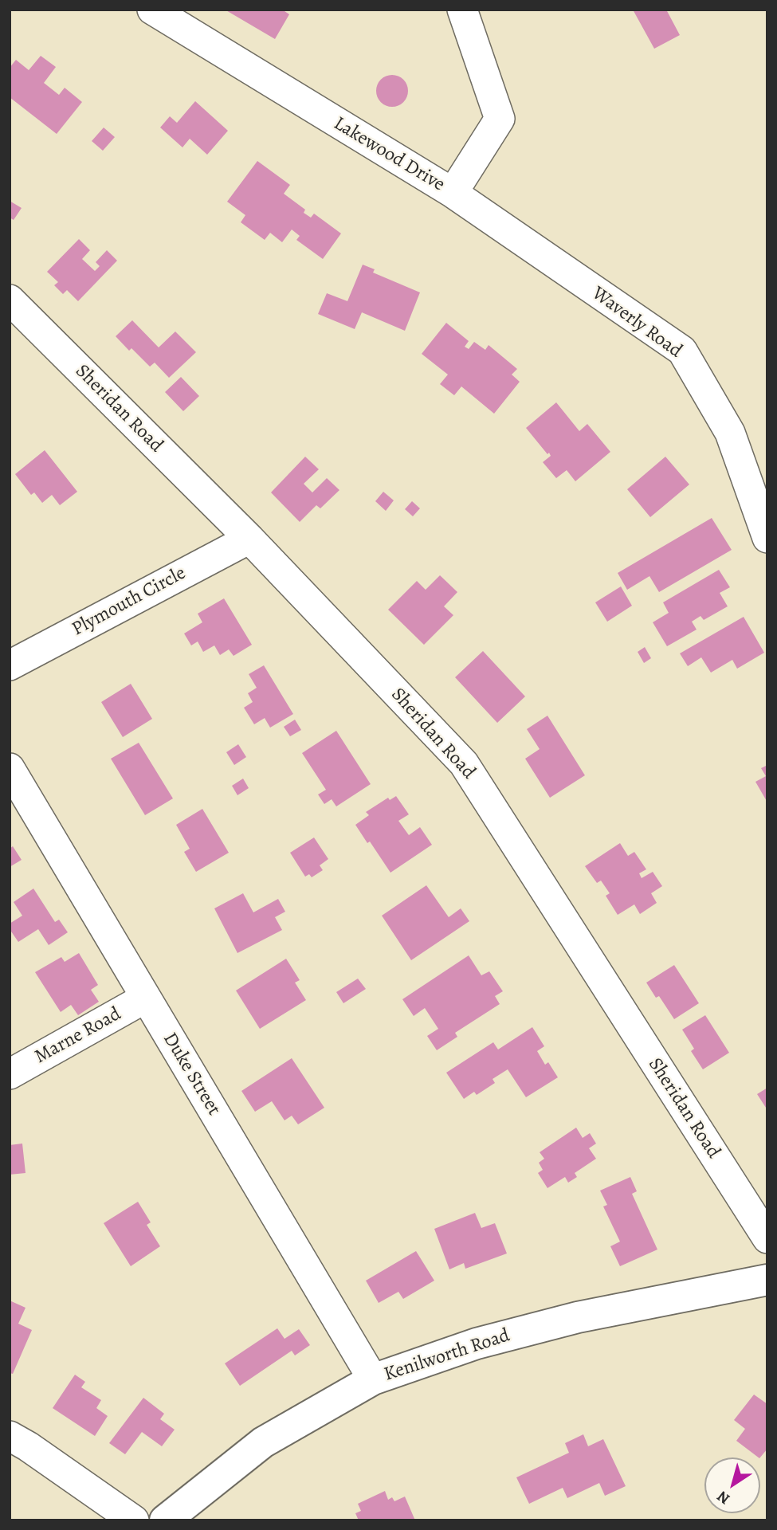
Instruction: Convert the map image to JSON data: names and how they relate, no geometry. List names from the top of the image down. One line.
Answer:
{"streets":{"street":["Lakewood Drive","Waverly Road","Sheridan Road","Plymouth Circle","Marne Road","Duke Street","Kenilworth Road"]},"crossings":[["Lakewood Drive","Waverly Road"],["Sheridan Road","Plymouth Circle"],["Marne Road","Duke Street"],["Duke Street","Kenilworth Road"]],"north":"bottom left"}
